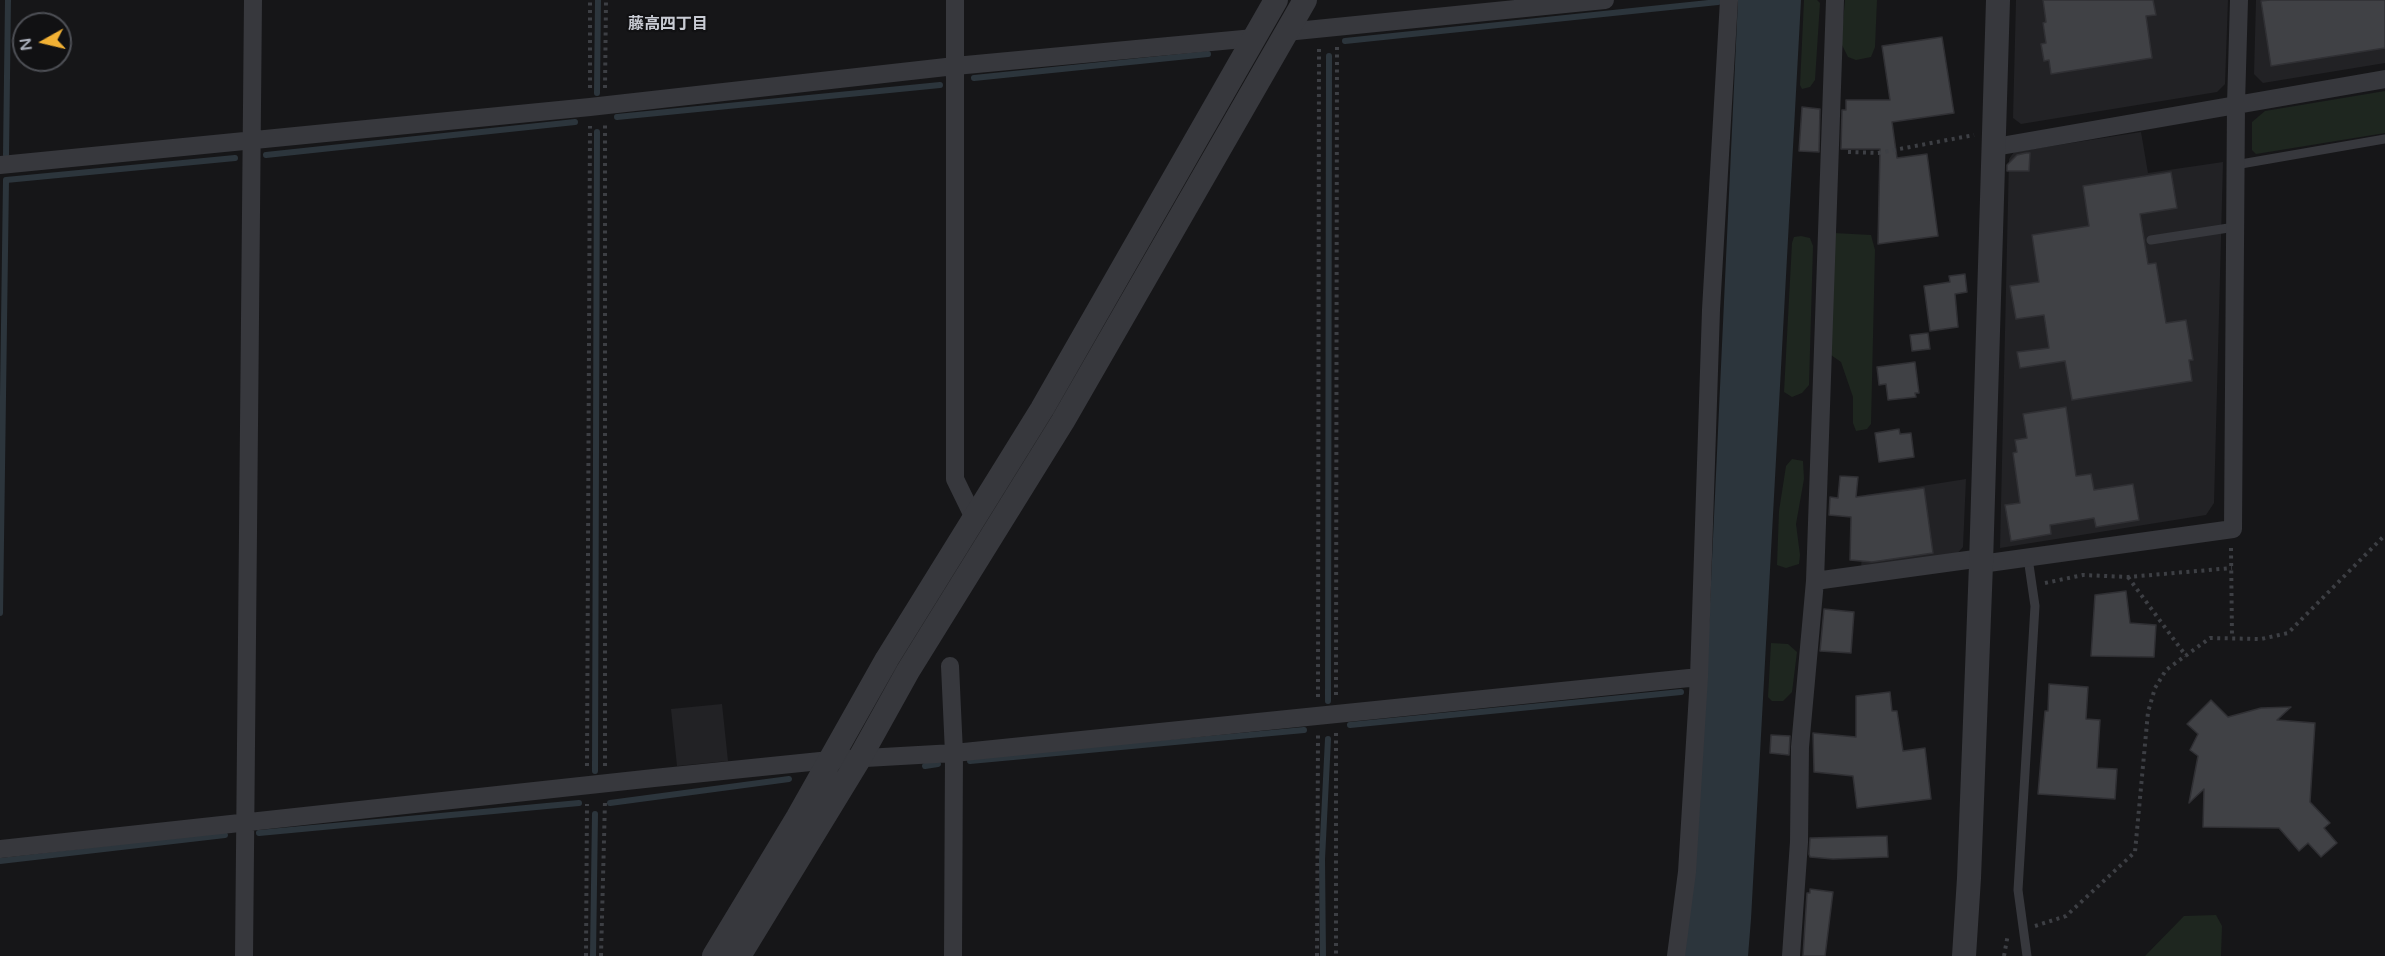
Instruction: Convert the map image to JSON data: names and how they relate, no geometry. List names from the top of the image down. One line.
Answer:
{"districts":["藤高四丁目"],"north":"left"}
